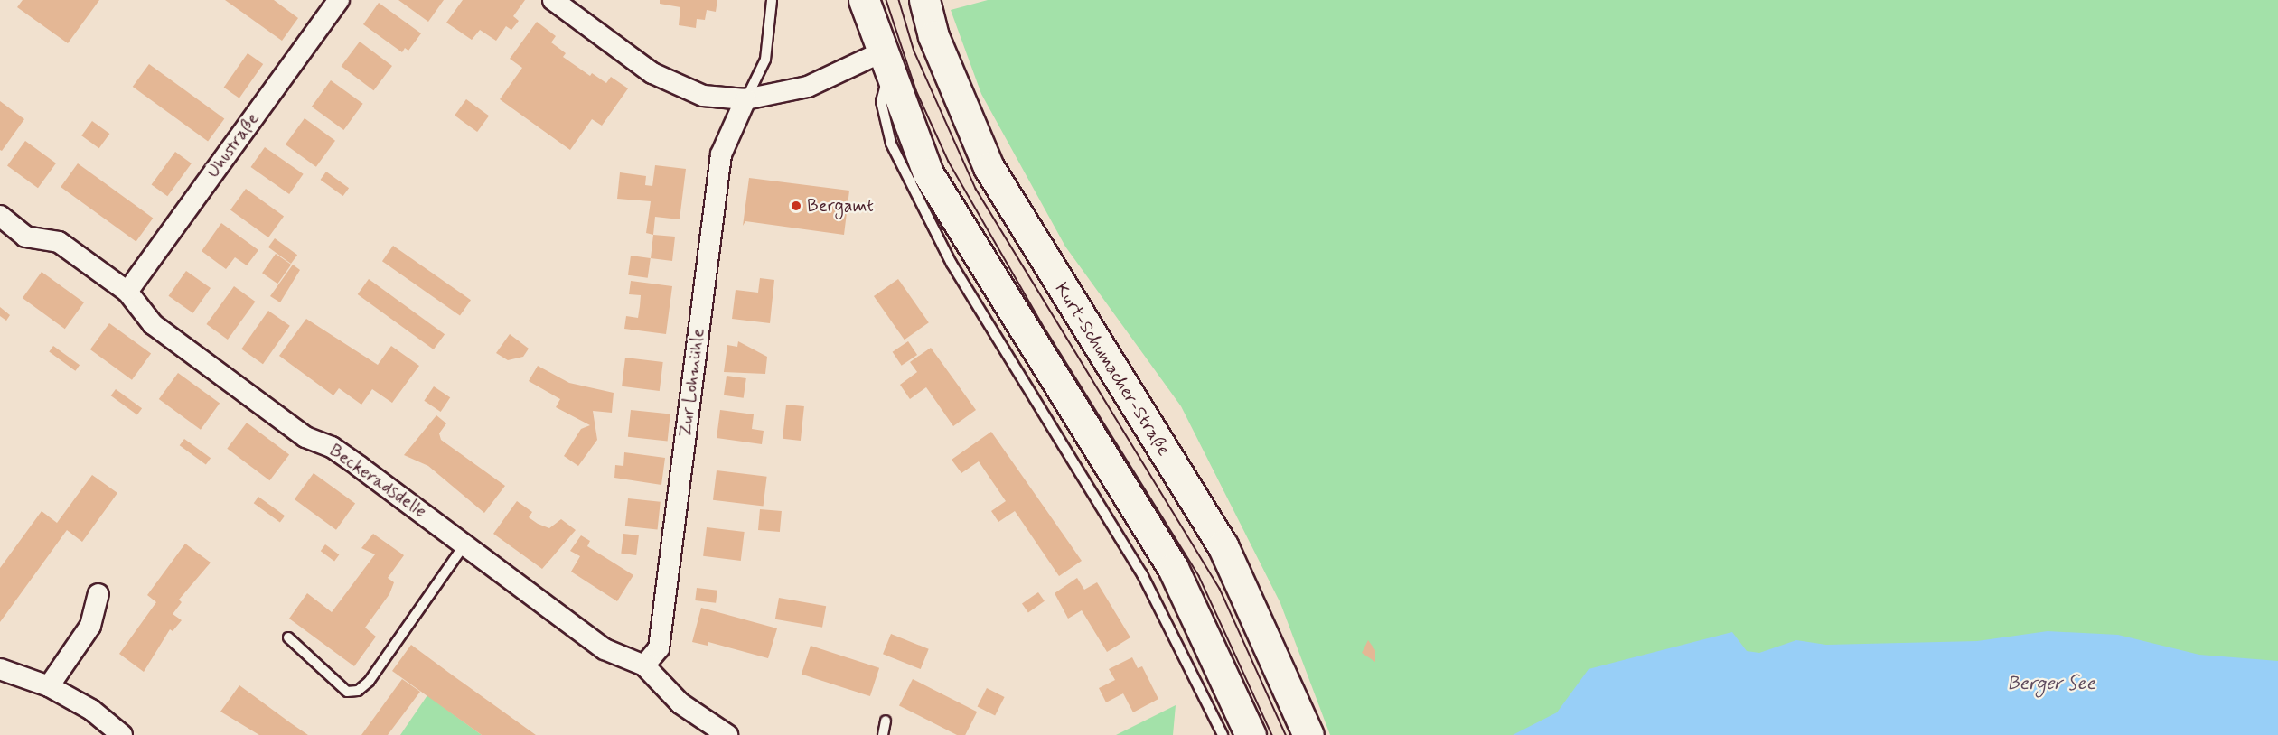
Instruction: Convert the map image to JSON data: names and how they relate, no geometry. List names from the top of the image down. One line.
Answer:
{"streets":{"main road":["Kurt-Schumacher-Straße"],"street":["Uhustraße","Zur Lohmühle","Beckeradsdelle"]},"crossings":[["Uhustraße","Beckeradsdelle"],["Zur Lohmühle","Beckeradsdelle"]],"water":["Berger See"],"places":["Bergamt"]}
